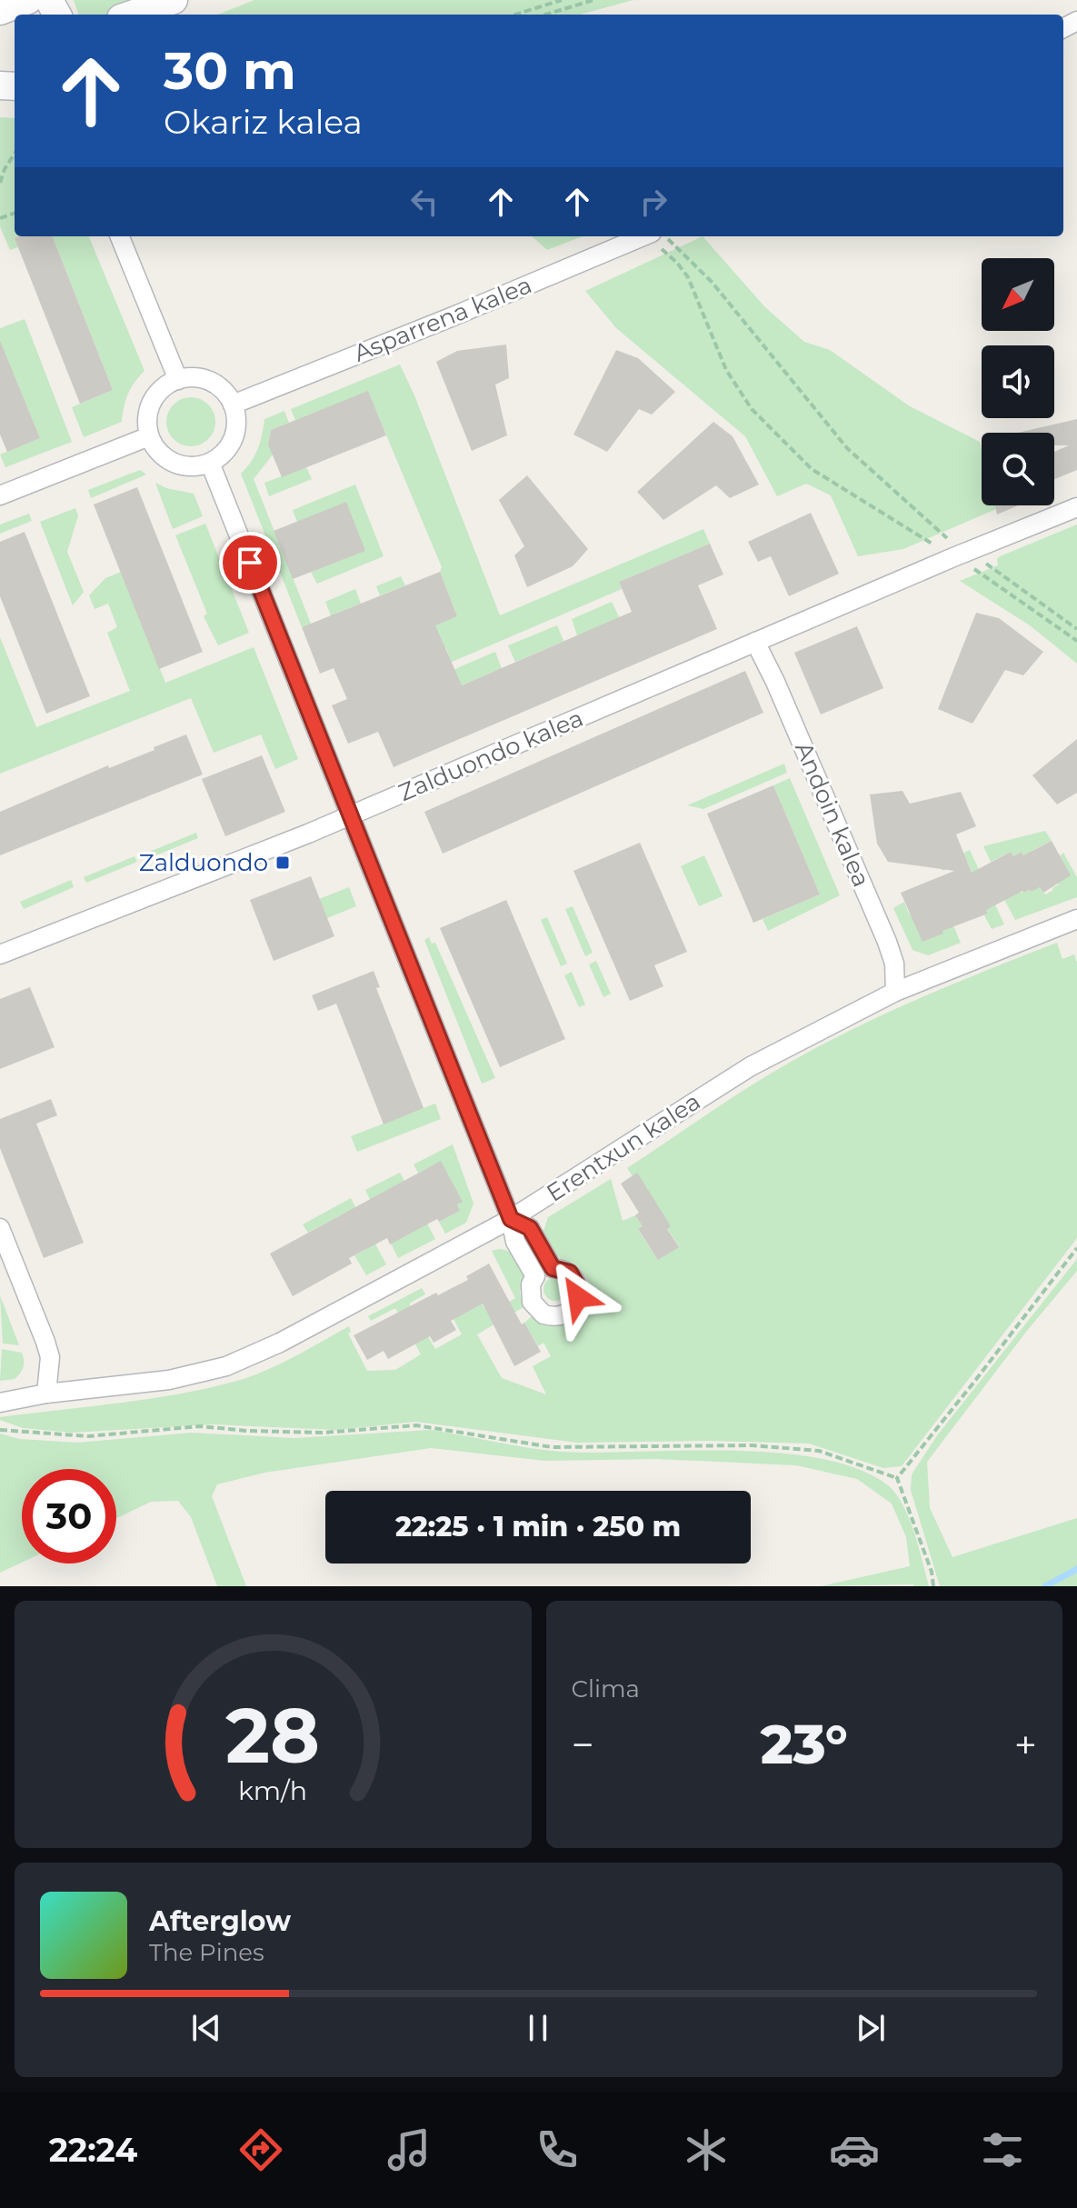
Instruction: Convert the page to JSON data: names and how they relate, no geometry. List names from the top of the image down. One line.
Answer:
{"streets":{"street":["Asparrena kalea","Zalduondo kalea","Andoin kalea","Erentxun kalea"]},"crossings":[["Zalduondo kalea","Andoin kalea"],["Andoin kalea","Erentxun kalea"]],"places":{"transit":["Zalduondo"]},"north":"bottom left","page":{"turn":["30 m","Okariz kalea"],"limit":"30","trip":"22:25 · 1 min · 250 m","tile":"Clima","heat":["−","23°","+"],"song":["Afterglow","The Pines"],"tabs":"22:24","gauge":["28","km/h"]}}
